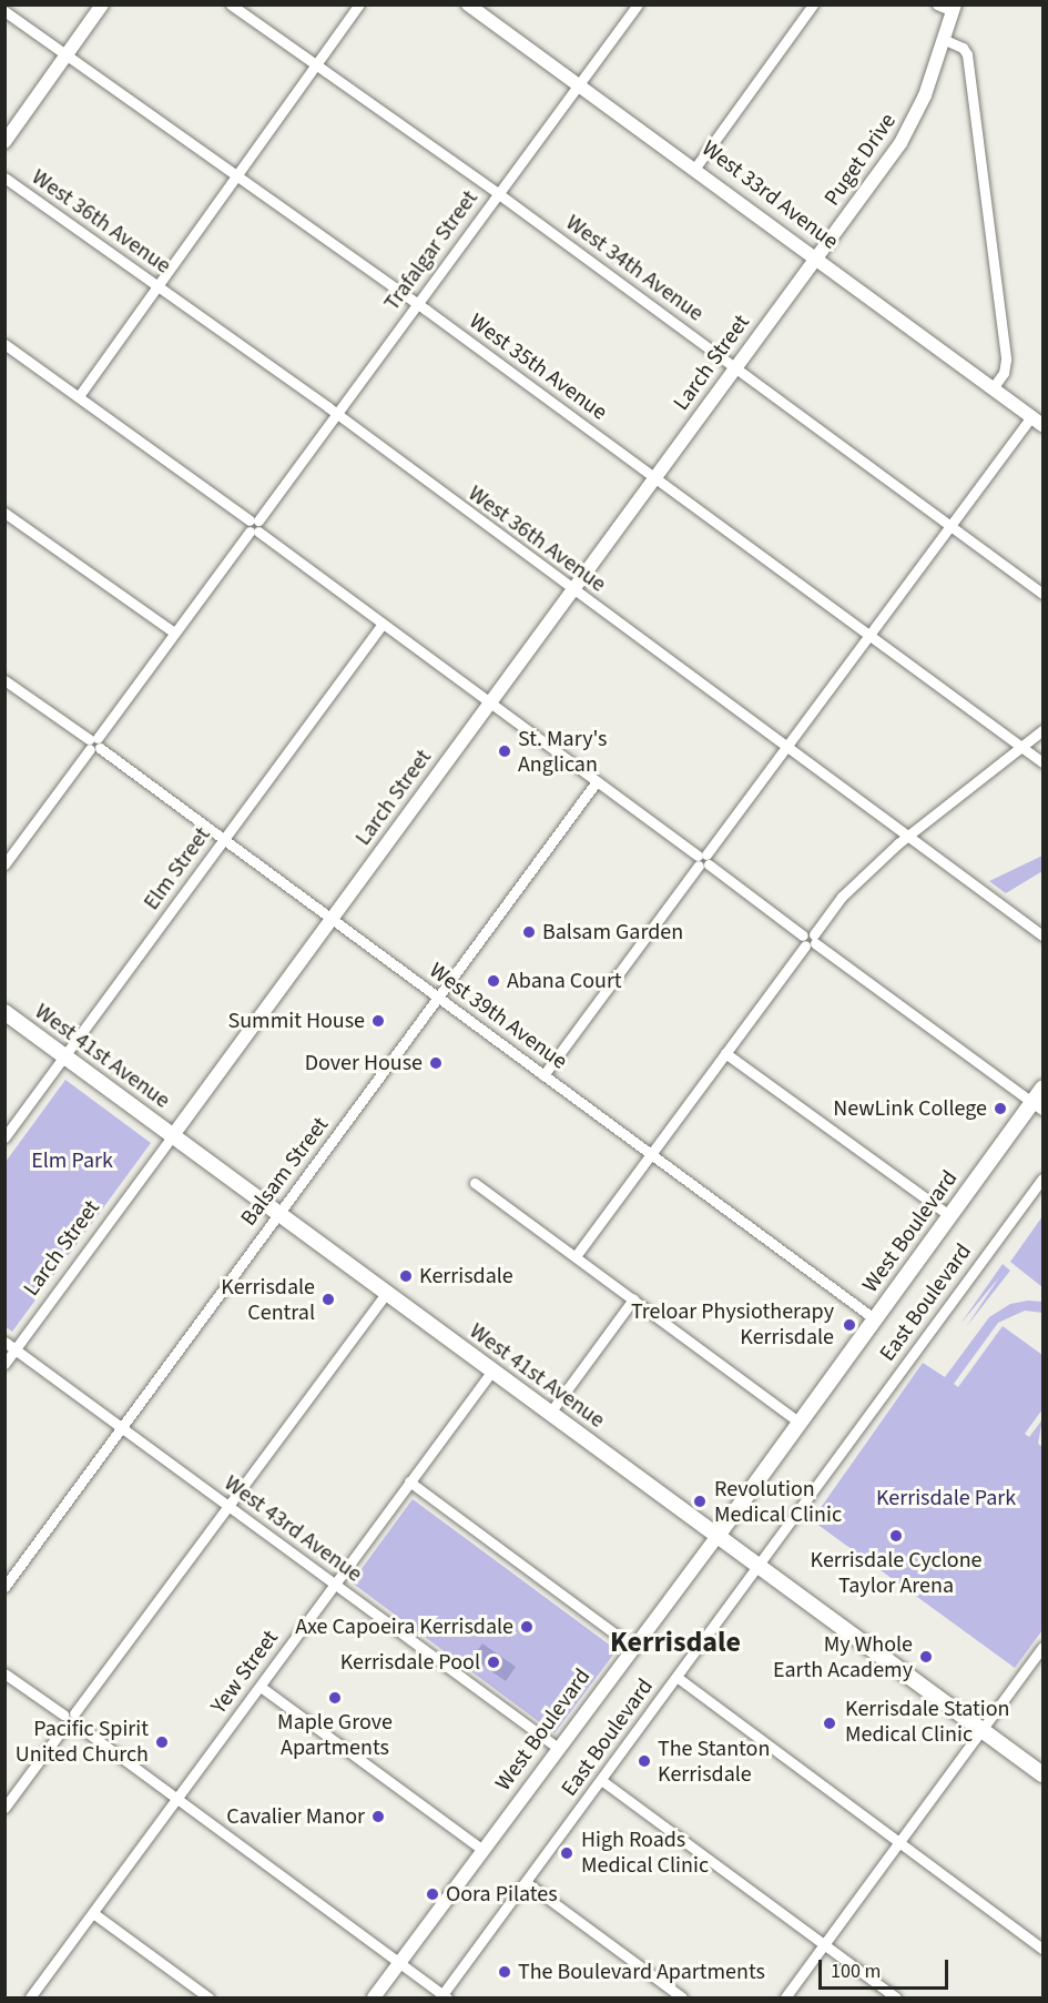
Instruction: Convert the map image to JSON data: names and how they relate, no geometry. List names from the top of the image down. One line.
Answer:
{"streets":{"main road":["West 41st Avenue","West Boulevard"],"street":["Puget Drive","West 33rd Avenue","West 36th Avenue","Trafalgar Street","West 34th Avenue","Larch Street","West 35th Avenue","Elm Street","West 39th Avenue","Balsam Street","East Boulevard","West 43rd Avenue","Yew Street"]},"crossings":[["Puget Drive","West 33rd Avenue"],["Puget Drive","Larch Street"],["West 33rd Avenue","Trafalgar Street"],["West 33rd Avenue","Larch Street"],["West 36th Avenue","Trafalgar Street"],["West 36th Avenue","Larch Street"],["Trafalgar Street","West 34th Avenue"],["Trafalgar Street","West 35th Avenue"],["Trafalgar Street","West 39th Avenue"],["West 34th Avenue","Larch Street"],["Larch Street","West 35th Avenue"],["Larch Street","West 39th Avenue"],["Larch Street","West 41st Avenue"],["Larch Street","West 43rd Avenue"],["Elm Street","West 39th Avenue"],["Elm Street","West 41st Avenue"],["West 39th Avenue","Balsam Street"],["West 39th Avenue","West Boulevard"],["West 41st Avenue","Balsam Street"],["West 41st Avenue","West Boulevard"],["West 41st Avenue","East Boulevard"],["West 41st Avenue","Yew Street"],["Balsam Street","West 43rd Avenue"],["West Boulevard","West 43rd Avenue"],["West 43rd Avenue","Yew Street"]],"districts":["Kerrisdale"],"parks":["Elm Park","Kerrisdale Park"],"places":["St. Mary's Anglican","Balsam Garden","Abana Court","Summit House","Dover House","NewLink College","Kerrisdale","Kerrisdale Central","Treloar Physiotherapy Kerrisdale","Revolution Medical Clinic","Kerrisdale Cyclone Taylor Arena","Axe Capoeira Kerrisdale","My Whole Earth Academy","Kerrisdale Pool","Maple Grove Apartments","Kerrisdale Station Medical Clinic","Pacific Spirit United Church","The Stanton Kerrisdale","Cavalier Manor","High Roads Medical Clinic","Oora Pilates","The Boulevard Apartments"],"scale_bar":"100 m"}
